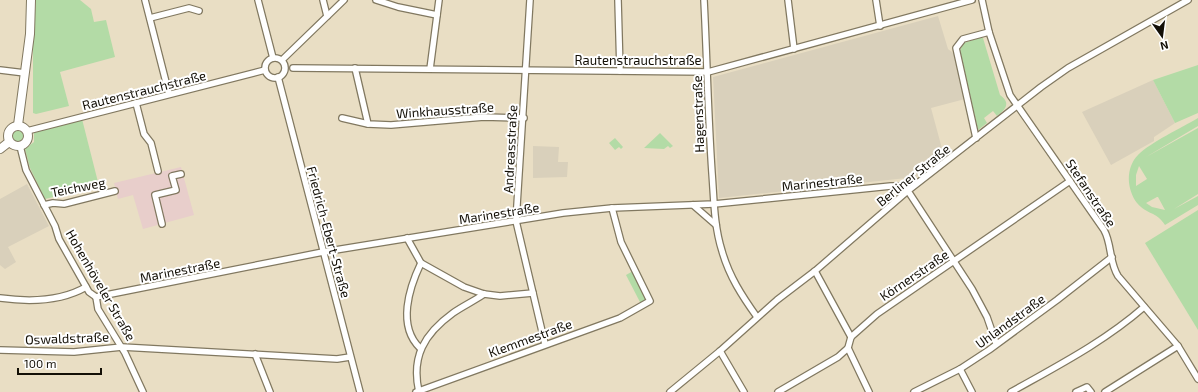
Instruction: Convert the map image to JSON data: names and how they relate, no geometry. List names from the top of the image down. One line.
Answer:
{"streets":{"street":["Rautenstrauchstraße","Winkhausstraße","Hagenstraße","Andreasstraße","Berliner Straße","Marinestraße","Teichweg","Stefanstraße","Friedrich-Ebert-Straße","Körnerstraße","Hohenhöveler Straße","Uhlandstraße","Oswaldstraße","Klemmestraße"]},"crossings":[["Rautenstrauchstraße","Hagenstraße"],["Rautenstrauchstraße","Andreasstraße"],["Rautenstrauchstraße","Friedrich-Ebert-Straße"],["Rautenstrauchstraße","Hohenhöveler Straße"],["Winkhausstraße","Andreasstraße"],["Hagenstraße","Berliner Straße"],["Hagenstraße","Marinestraße"],["Andreasstraße","Marinestraße"],["Andreasstraße","Klemmestraße"],["Berliner Straße","Marinestraße"],["Berliner Straße","Stefanstraße"],["Marinestraße","Friedrich-Ebert-Straße"],["Marinestraße","Hohenhöveler Straße"],["Marinestraße","Klemmestraße"],["Teichweg","Hohenhöveler Straße"],["Stefanstraße","Körnerstraße"],["Stefanstraße","Uhlandstraße"],["Friedrich-Ebert-Straße","Oswaldstraße"],["Hohenhöveler Straße","Oswaldstraße"]],"scale_bar":"100 m","north":"bottom"}
